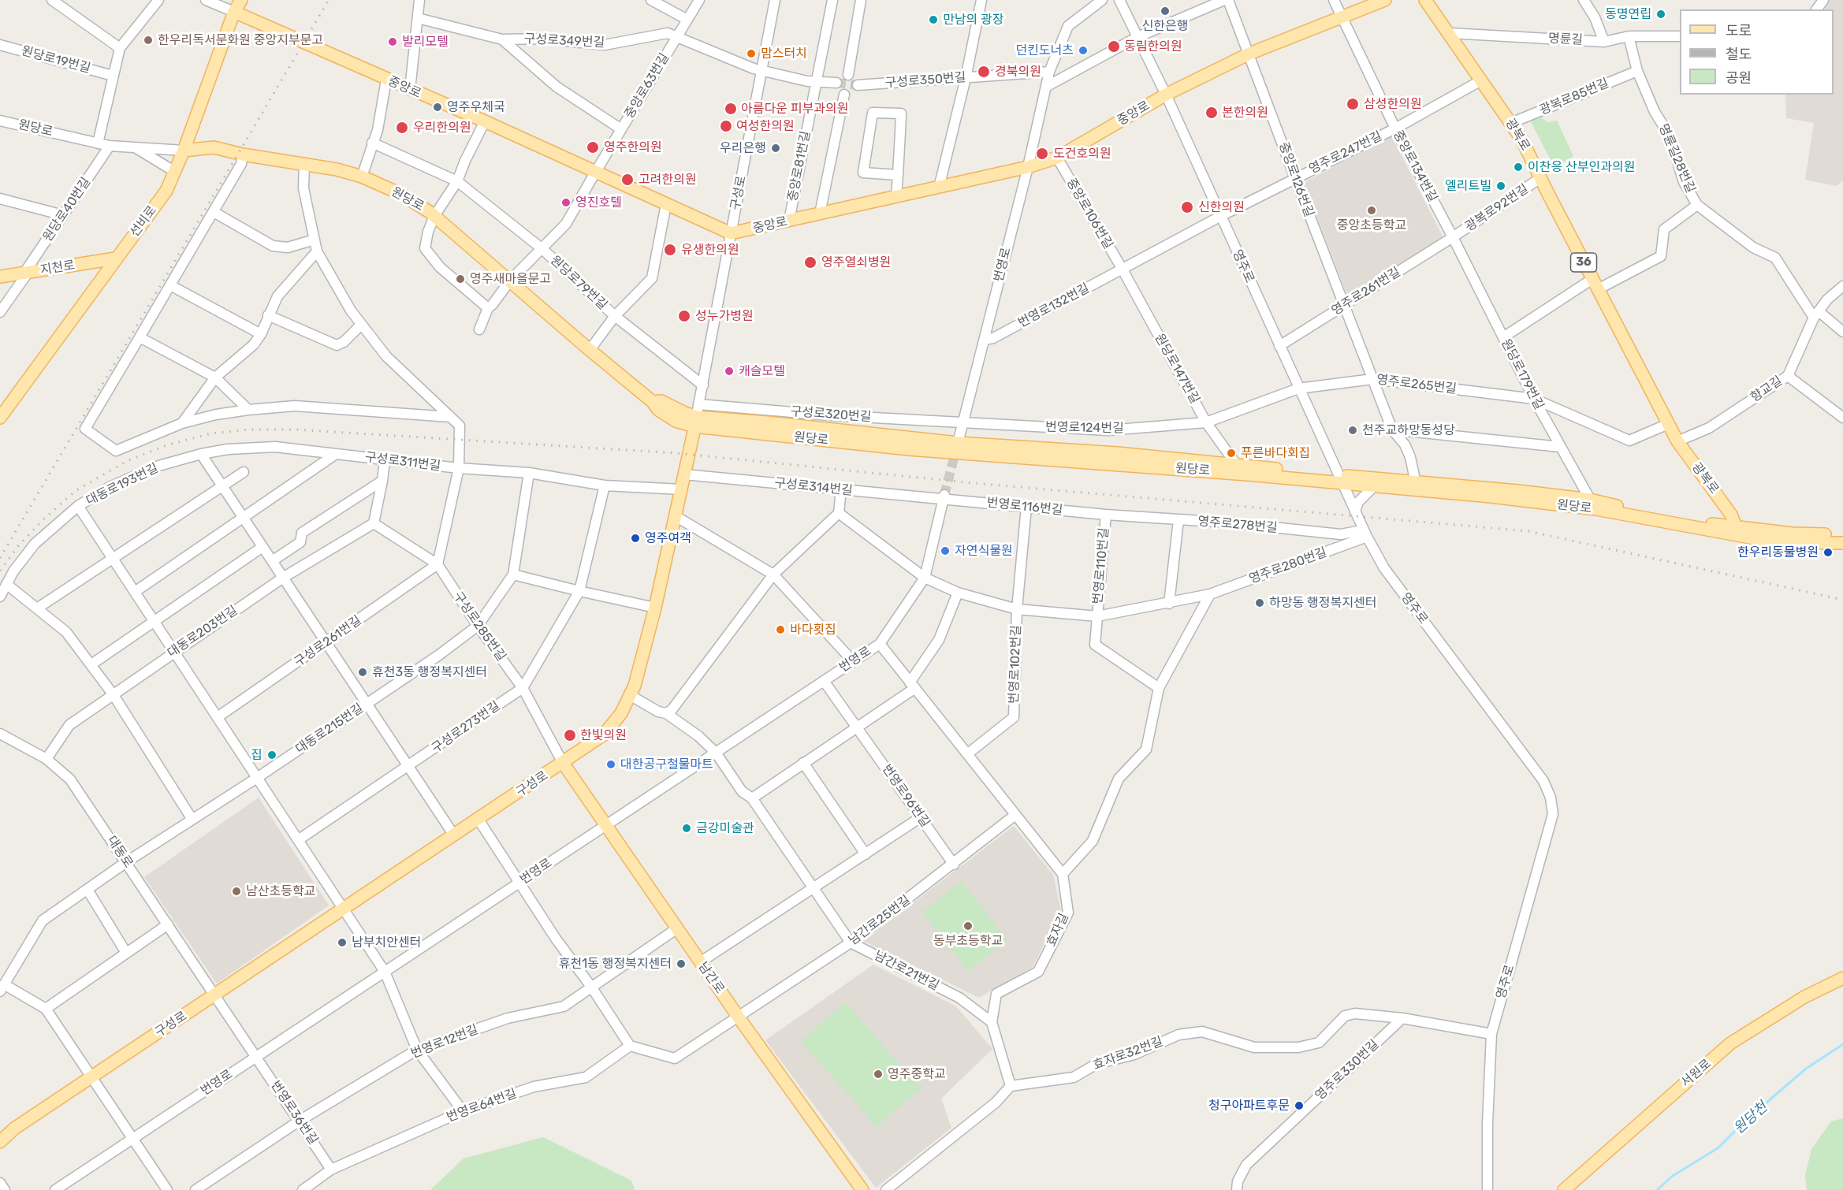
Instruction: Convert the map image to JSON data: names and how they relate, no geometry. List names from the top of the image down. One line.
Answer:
{"streets":{"main road":["중앙로","원당로","광복로","구성로","선비로","36","지천로","남간로","서원로"],"street":["명륜길","구성로349번길","원당로19번길","구성로350번길","중앙로63번길","광복로85번길","영주로247번길","명륜길28번길","중앙로81번길","중앙로134번길","중앙로126번길","광복로92번길","원당로40번길","중앙로106번길","번영로","영주로","원당로79번길","영주로261번길","번영로132번길","원당로147번길","원당로179번길","영주로265번길","향교길","구성로320번길","번영로124번길","구성로311번길","대동로193번길","구성로314번길","번영로116번길","영주로278번길","번영로110번길","영주로280번길","구성로285번길","대동로203번길","구성로261번길","번영로102번길","구성로273번길","대동로215번길","번영로96번길","대동로","남간로25번길","효자길","남간로21번길","번영로12번길","효자로32번길","영주로330번길","번영로64번길","번영로36번길"]},"crossings":[["명륜길","광복로"],["명륜길","명륜길28번길"],["구성로349번길","중앙로63번길"],["구성로349번길","구성로"],["구성로350번길","번영로"],["중앙로63번길","중앙로"],["중앙로63번길","원당로"],["중앙로63번길","원당로79번길"],["중앙로","중앙로81번길"],["중앙로","중앙로134번길"],["중앙로","중앙로126번길"],["중앙로","구성로"],["중앙로","중앙로106번길"],["중앙로","선비로"],["중앙로","번영로"],["중앙로","영주로"],["광복로85번길","광복로"],["광복로85번길","명륜길28번길"],["원당로","광복로"],["원당로","중앙로126번길"],["원당로","구성로"],["원당로","원당로40번길"],["원당로","선비로"],["원당로","번영로"],["원당로","영주로"],["원당로","원당로147번길"],["원당로","원당로179번길"],["광복로","영주로247번길"],["광복로","광복로92번길"],["광복로","영주로265번길"],["광복로","향교길"],["영주로247번길","중앙로134번길"],["영주로247번길","중앙로126번길"],["영주로247번길","중앙로106번길"],["영주로247번길","영주로"],["영주로247번길","번영로132번길"],["영주로247번길","원당로147번길"],["명륜길28번길","향교길"],["중앙로134번길","광복로92번길"],["중앙로134번길","영주로261번길"],["중앙로134번길","원당로179번길"],["중앙로126번길","영주로261번길"],["중앙로126번길","영주로265번길"],["구성로","구성로320번길"],["구성로","구성로311번길"],["구성로","구성로314번길"],["구성로","구성로285번길"],["구성로","대동로"],["구성로","남간로21번길"],["구성로","남간로"],["구성로","번영로36번길"],["광복로92번길","영주로261번길"],["광복로92번길","원당로179번길"],["원당로40번길","지천로"],["중앙로106번길","번영로132번길"],["중앙로106번길","원당로147번길"],["선비로","지천로"],["번영로","번영로132번길"],["번영로","구성로320번길"],["번영로","번영로124번길"],["번영로","구성로314번길"],["번영로","번영로116번길"],["번영로","번영로110번길"],["번영로","번영로96번길"],["번영로","남간로21번길"],["번영로","남간로"],["번영로","번영로36번길"],["영주로","영주로261번길"],["영주로","영주로265번길"],["영주로","영주로278번길"],["영주로","영주로280번길"],["영주로261번길","원당로179번길"],["번영로132번길","원당로147번길"],["원당로147번길","영주로265번길"],["원당로147번길","번영로124번길"],["원당로179번길","영주로265번길"],["영주로265번길","번영로124번길"],["구성로320번길","번영로124번길"],["구성로311번길","대동로193번길"],["구성로311번길","대동로215번길"],["구성로314번길","번영로116번길"],["번영로116번길","영주로278번길"],["번영로116번길","번영로110번길"],["영주로278번길","번영로110번길"],["영주로278번길","영주로280번길"],["번영로110번길","영주로280번길"],["번영로110번길","번영로102번길"],["구성로285번길","대동로203번길"],["구성로285번길","구성로261번길"],["구성로285번길","구성로273번길"],["구성로285번길","대동로215번길"],["구성로285번길","남간로"],["대동로203번길","대동로"],["대동로215번길","대동로"],["번영로96번길","남간로25번길"],["대동로","번영로36번길"],["남간로25번길","남간로21번길"],["남간로25번길","남간로"],["효자길","남간로21번길"],["효자길","효자로32번길"],["남간로","번영로12번길"],["번영로12번길","번영로36번길"],["효자로32번길","영주로330번길"],["번영로64번길","번영로36번길"]],"water":["원당천"],"places":["신한은행","동명연립","만남의 광장","한우리독서문화원 중앙지부문고","발리모텔","동림한의원","던킨도너츠","맘스터치","경북의원","삼성한의원","영주우체국","아름다운 피부과의원","본한의원","여성한의원","우리한의원","영주한의원","우리은행","도건호의원","이찬응 산부인과의원","고려한의원","엘리트빌","영진호텔","신한의원","중앙초등학교","유생한의원","영주열쇠병원","영주새마을문고","성누가병원","캐슬모텔","천주교하망동성당","푸른바다회집","영주여객","자연식물원","한우리동물병원","하망동 행정복지센터","바다횟집","휴천3동 행정복지센터","한빛의원","집","대한공구철물마트","금강미술관","남산초등학교","동부초등학교","남부치안센터","휴천1동 행정복지센터","영주중학교","청구아파트후문"],"legend":["도로","철도","공원"]}
